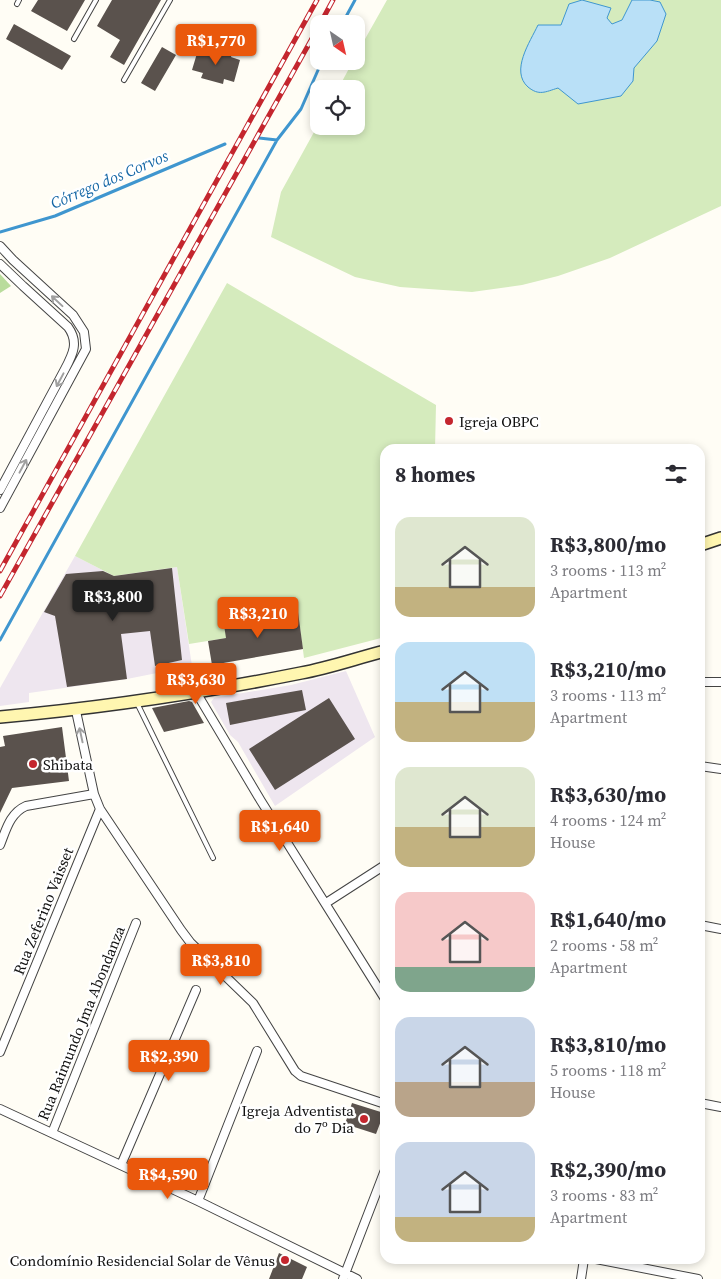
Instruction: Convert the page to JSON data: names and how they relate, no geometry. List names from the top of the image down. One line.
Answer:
{"streets":{"street":["Rua Zeferino Vaisset","Rua Raimundo Jma Abondanza"]},"water":["Córrego dos Corvos"],"places":["Igreja OBPC","Shibata","Igreja Adventista do 7º Dia","Condomínio Residencial Solar de Vênus"],"north":"bottom right","page":{"price":["R$1,770","R$3,800","R$3,210","R$3,630","R$1,640","R$3,810","R$2,390","R$4,590"],"heading":"8 homes","list":[{"name":"R$3,800/mo","note":"3 rooms · 113 m² · Apartment"},{"name":"R$3,210/mo","note":"3 rooms · 113 m² · Apartment"},{"name":"R$3,630/mo","note":"4 rooms · 124 m² · House"},{"name":"R$1,640/mo","note":"2 rooms · 58 m² · Apartment"},{"name":"R$3,810/mo","note":"5 rooms · 118 m² · House"},{"name":"R$2,390/mo","note":"3 rooms · 83 m² · Apartment"}]}}
